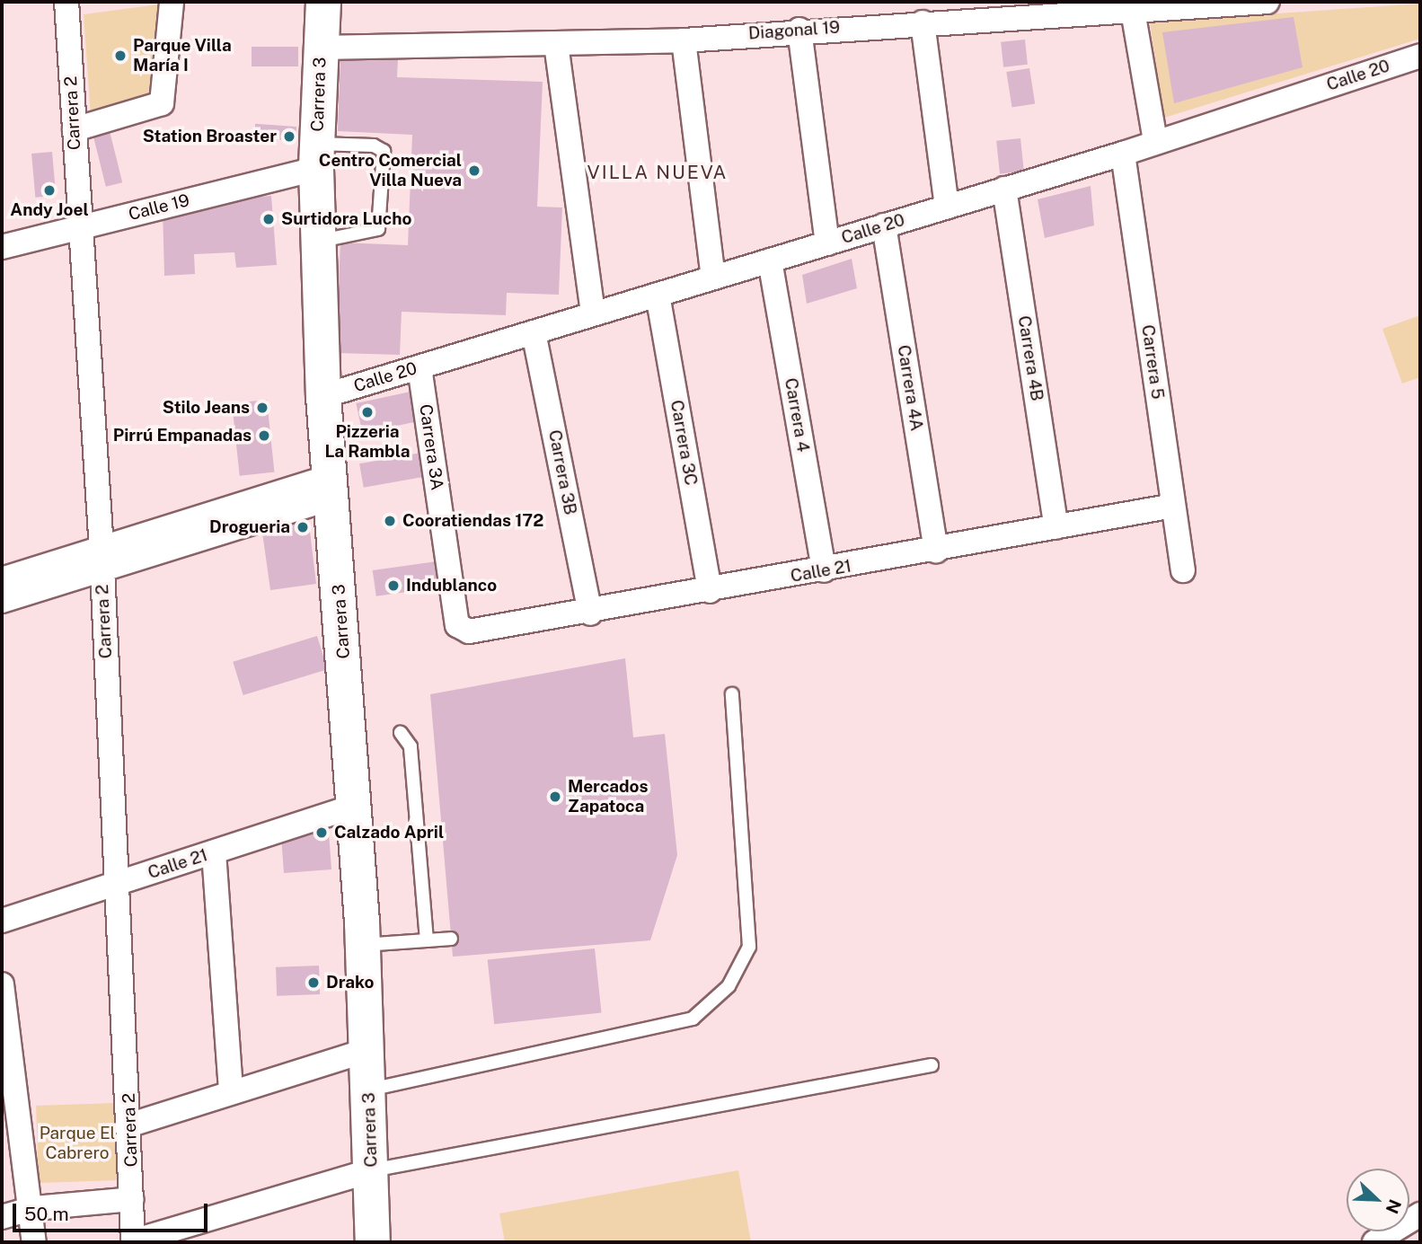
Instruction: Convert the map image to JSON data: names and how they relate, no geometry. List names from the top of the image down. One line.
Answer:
{"streets":{"main road":["Carrera 3"],"street":["Diagonal 19","Calle 20","Carrera 2","Calle 19","Carrera 4B","Carrera 5","Carrera 4A","Carrera 4","Carrera 3C","Carrera 3A","Carrera 3B","Calle 21"]},"crossings":[["Diagonal 19","Carrera 3"],["Calle 20","Carrera 3"],["Calle 20","Carrera 4B"],["Calle 20","Carrera 5"],["Calle 20","Carrera 4A"],["Calle 20","Carrera 4"],["Calle 20","Carrera 3C"],["Calle 20","Carrera 3A"],["Calle 20","Carrera 3B"],["Carrera 3","Calle 19"],["Carrera 3","Calle 21"],["Carrera 2","Calle 19"],["Carrera 2","Calle 21"],["Carrera 4B","Calle 21"],["Carrera 5","Calle 21"],["Carrera 4A","Calle 21"],["Carrera 4","Calle 21"],["Carrera 3C","Calle 21"],["Carrera 3A","Calle 21"],["Carrera 3B","Calle 21"]],"districts":["VILLA NUEVA"],"parks":["Parque El Cabrero"],"places":["Parque Villa María I","Station Broaster","Centro Comercial Villa Nueva","Andy Joel","Surtidora Lucho","Stilo Jeans","Pizzeria La Rambla","Pirrú Empanadas","Cooratiendas 172","Drogueria","Indublanco","Mercados Zapatoca","Calzado April","Drako"],"scale_bar":"50 m","north":"bottom right"}
